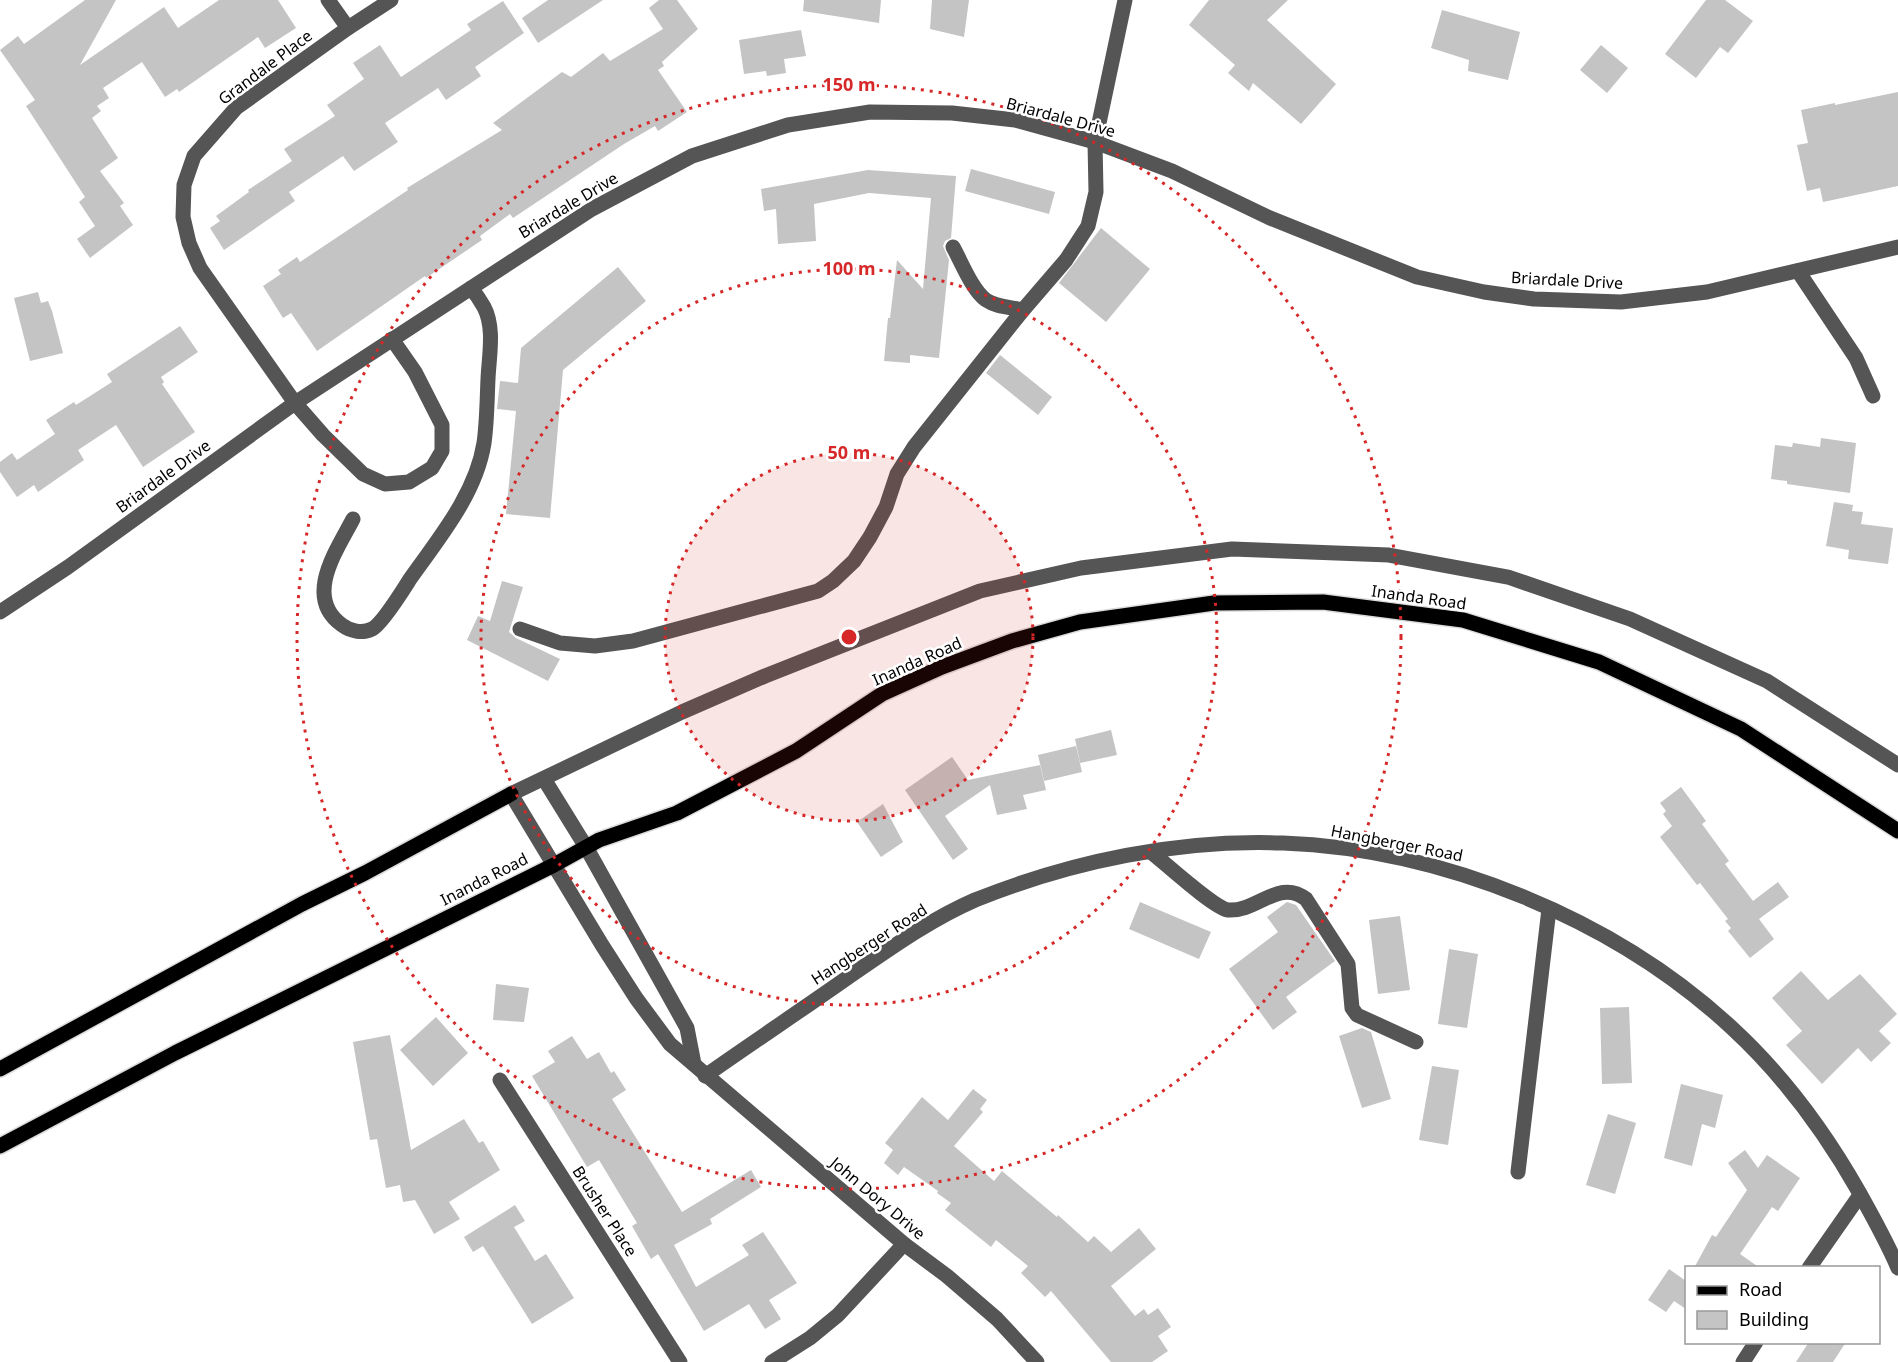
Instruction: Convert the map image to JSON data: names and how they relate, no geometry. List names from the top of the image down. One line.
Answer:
{"streets":{"main road":["Inanda Road"],"street":["Grandale Place","Briardale Drive","Hangberger Road","John Dory Drive","Brusher Place"]},"crossings":[["Grandale Place","Briardale Drive"],["Inanda Road","John Dory Drive"],["Hangberger Road","John Dory Drive"]],"legend":["Road","Building"],"rings":["150 m","100 m","50 m"]}
